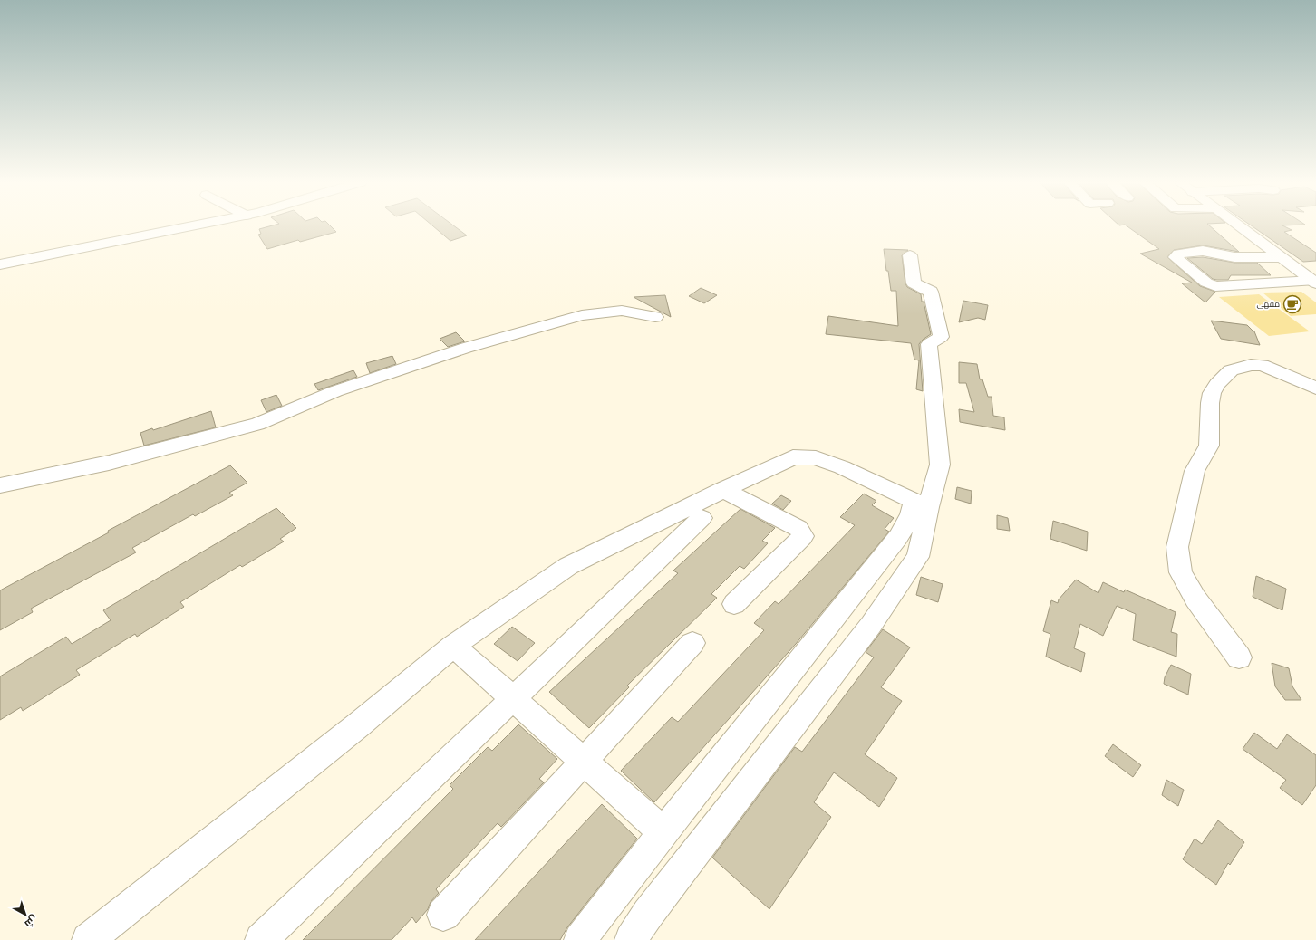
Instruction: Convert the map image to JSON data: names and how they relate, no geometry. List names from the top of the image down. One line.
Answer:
{"places":{"cafe":["مقهى"]},"north":"bottom right"}
